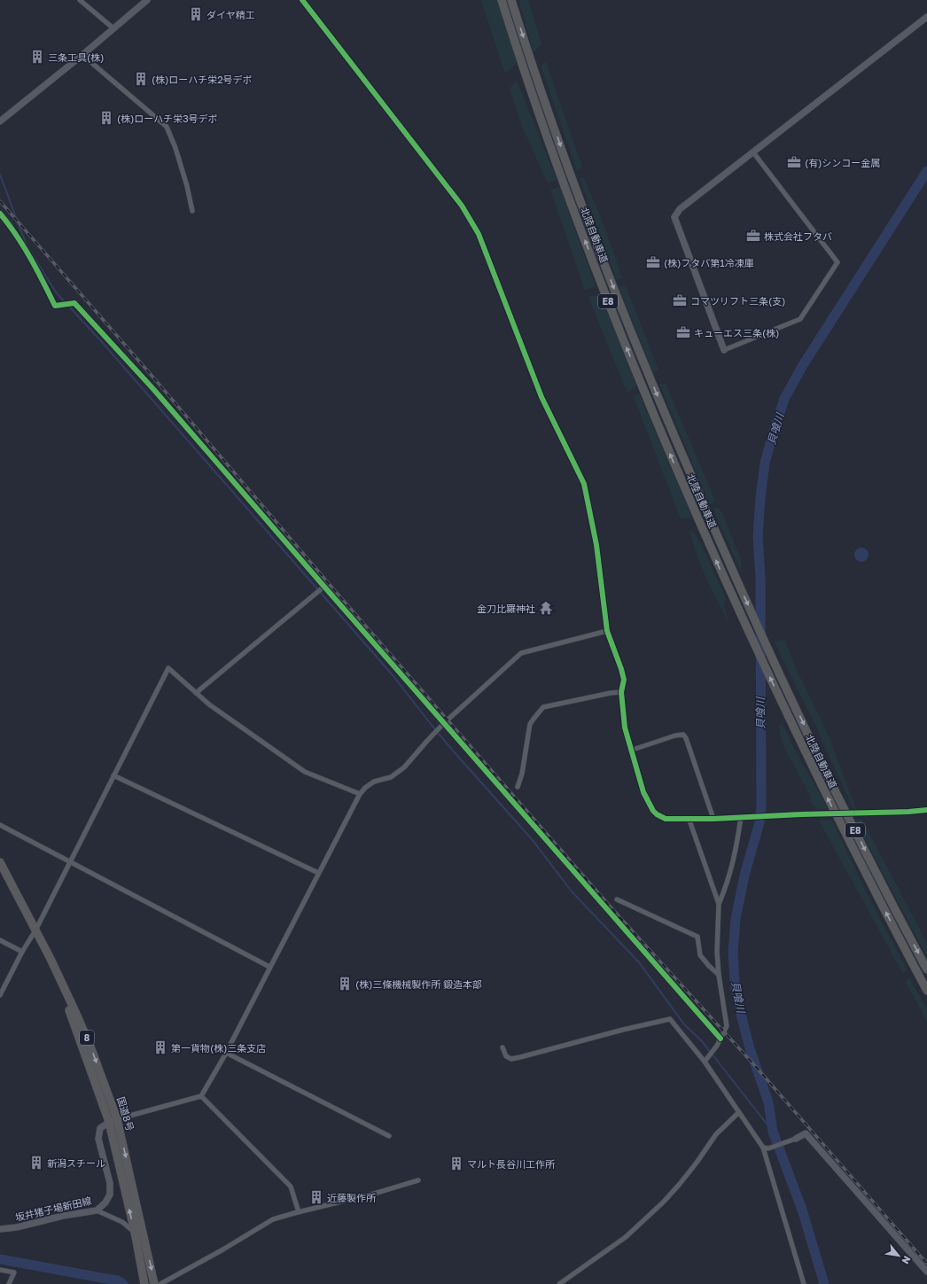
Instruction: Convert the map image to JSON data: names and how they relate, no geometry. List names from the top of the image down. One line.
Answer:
{"streets":{"highway":["北陸自動車道","E8","8","国道8号"],"street":["坂井猪子場新田線"]},"crossings":[["国道8号","坂井猪子場新田線"]],"water":["貝喰川"],"places":{"building":["ダイヤ精工","三条工具(株)","(株)ローハチ栄2号デポ","(株)ローハチ栄3号デポ","(株)三條機械製作所 鍛造本部","第一貨物(株)三条支店","新潟スチール","マルト長谷川工作所","近藤製作所"],"office":["(有)シンコー金属","株式会社フタバ","(株)フタバ第1冷凍庫","コマツリフト三条(支)","キューエス三条(株)"],"temple":["金刀比羅神社"]},"north":"bottom right"}
